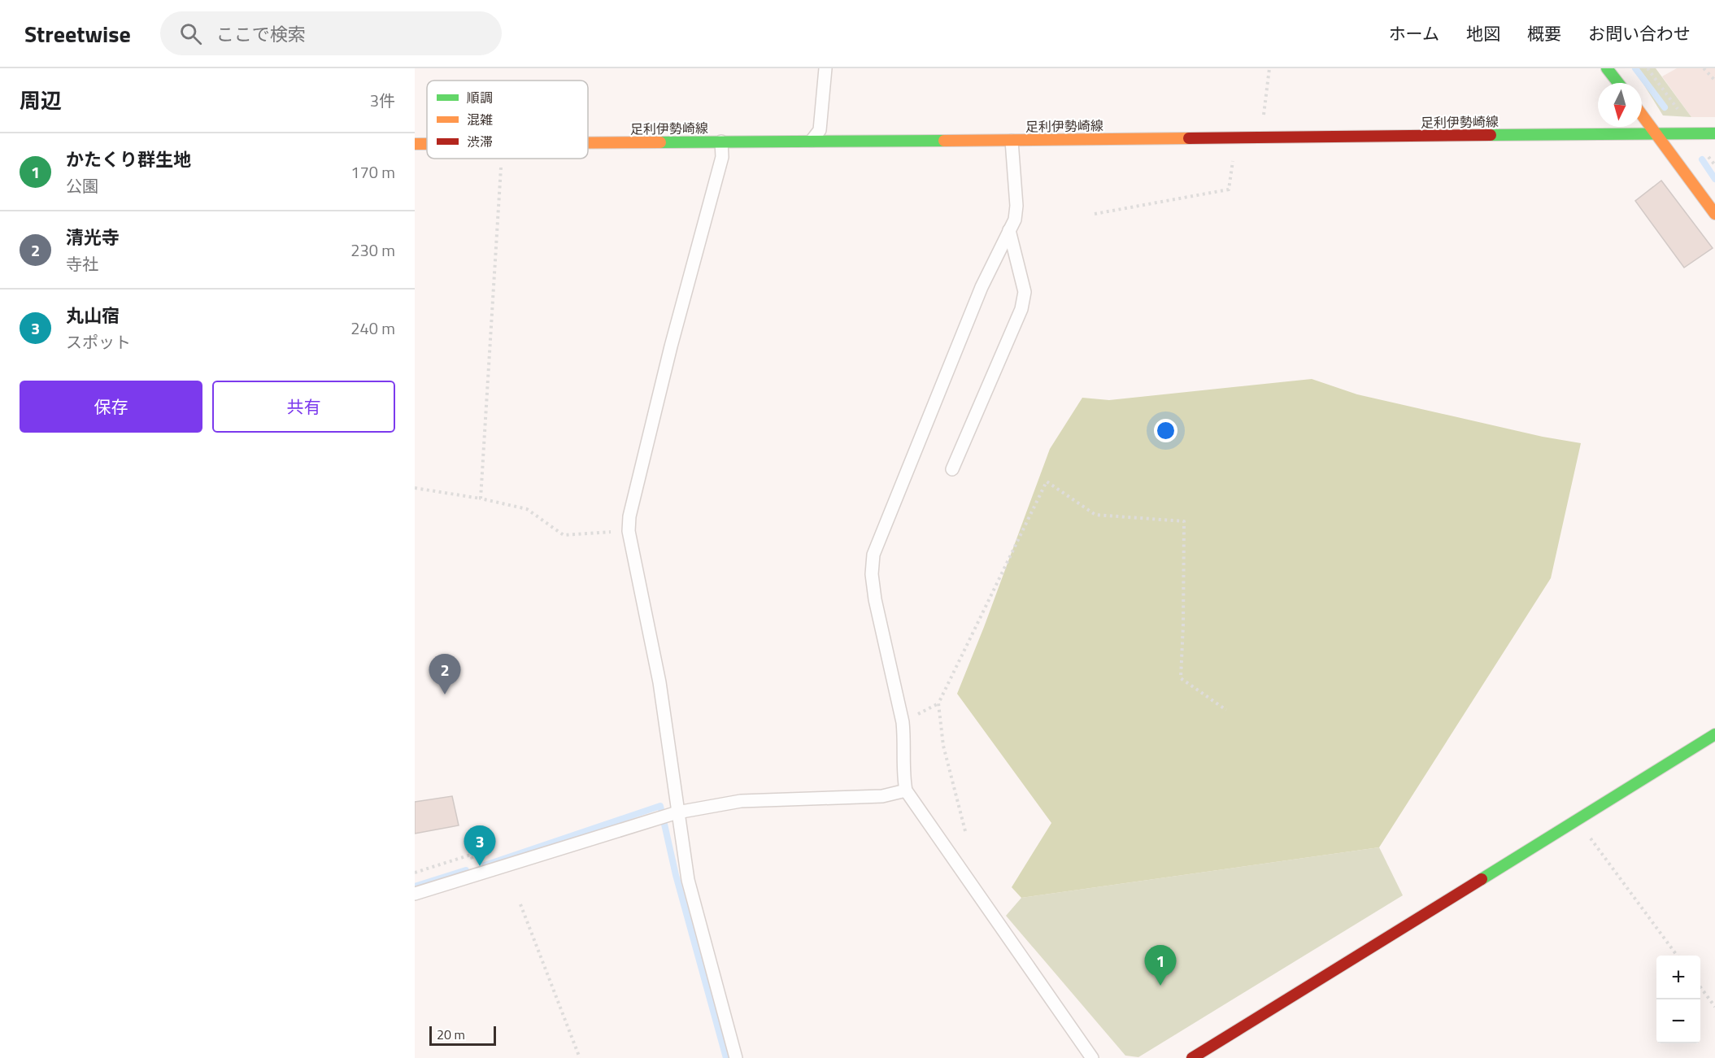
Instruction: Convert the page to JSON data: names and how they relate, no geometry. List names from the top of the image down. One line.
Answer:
{"streets":{"main road":["足利伊勢崎線"]},"legend":["順調","混雑","渋滞"],"scale_bar":"20 m","north":"bottom","page":{"header":"Streetwise","search":"ここで検索","nav":["ホーム","地図","概要","お問い合わせ"],"heading":["周辺","3件"],"list":[{"mark":"1","name":"かたくり群生地","note":"公園","value":"170 m"},{"mark":"2","name":"清光寺","note":"寺社","value":"230 m"},{"mark":"3","name":"丸山宿","note":"スポット","value":"240 m"}],"buttons":["保存","共有"],"pins":["2","3","1"],"map_buttons":["+","−"],"scale":"20 m"}}
